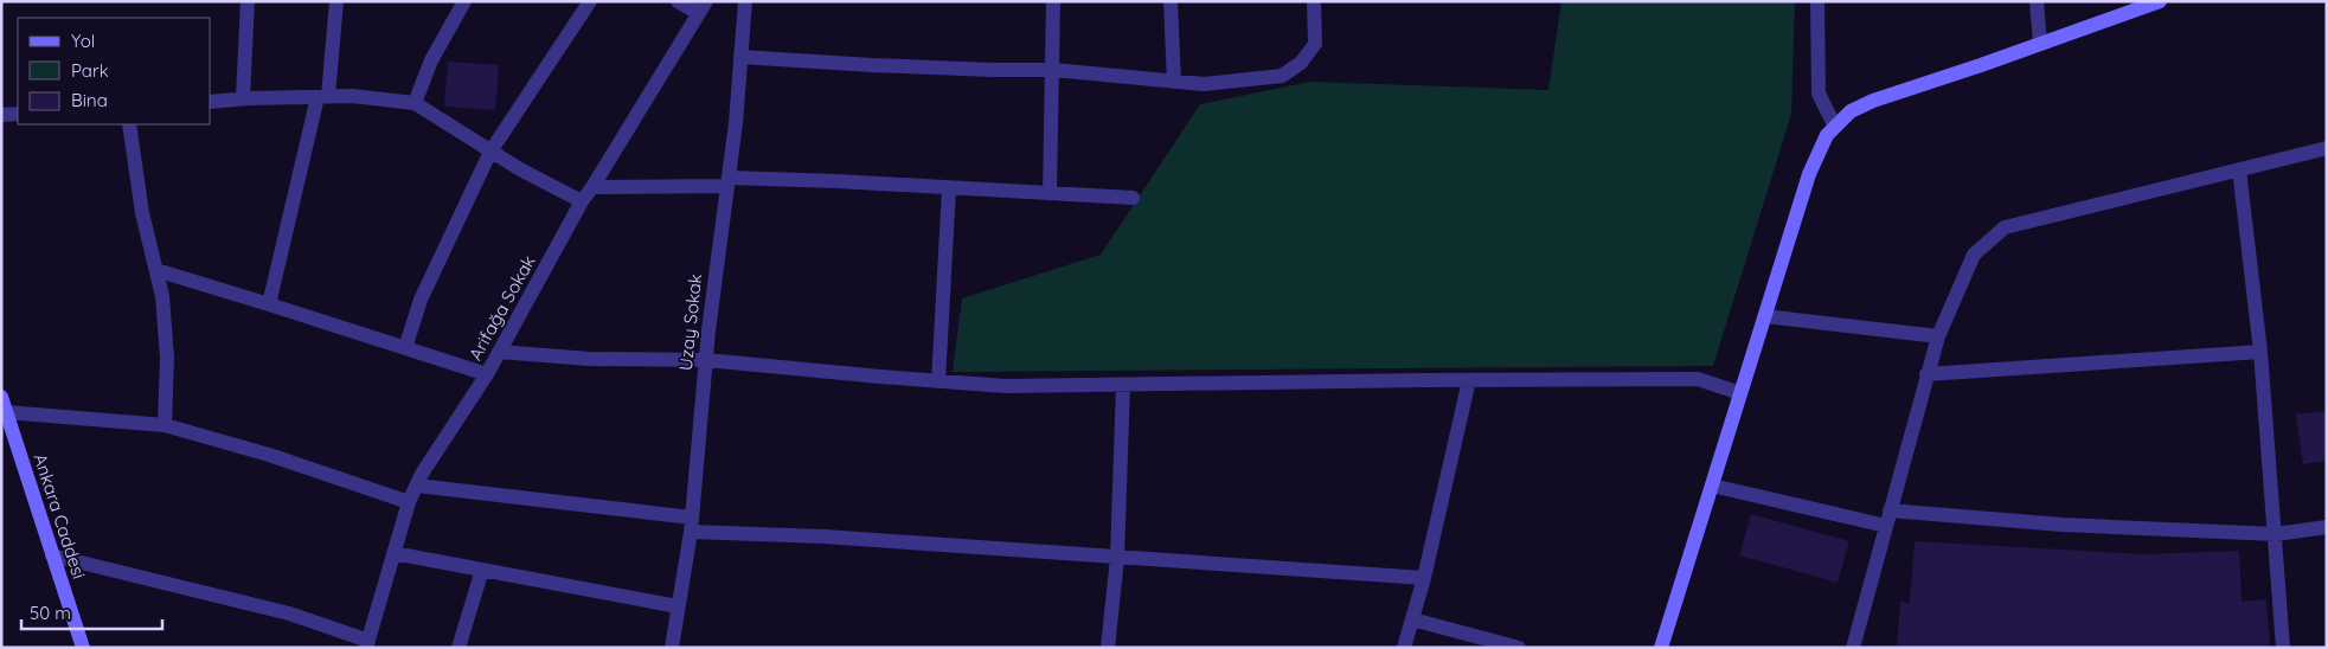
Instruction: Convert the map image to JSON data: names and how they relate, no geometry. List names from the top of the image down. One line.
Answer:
{"streets":{"street":["Arifağa Sokak","Uzay Sokak","Ankara Caddesi"]},"legend":["Yol","Park","Bina"],"scale_bar":"50 m"}
